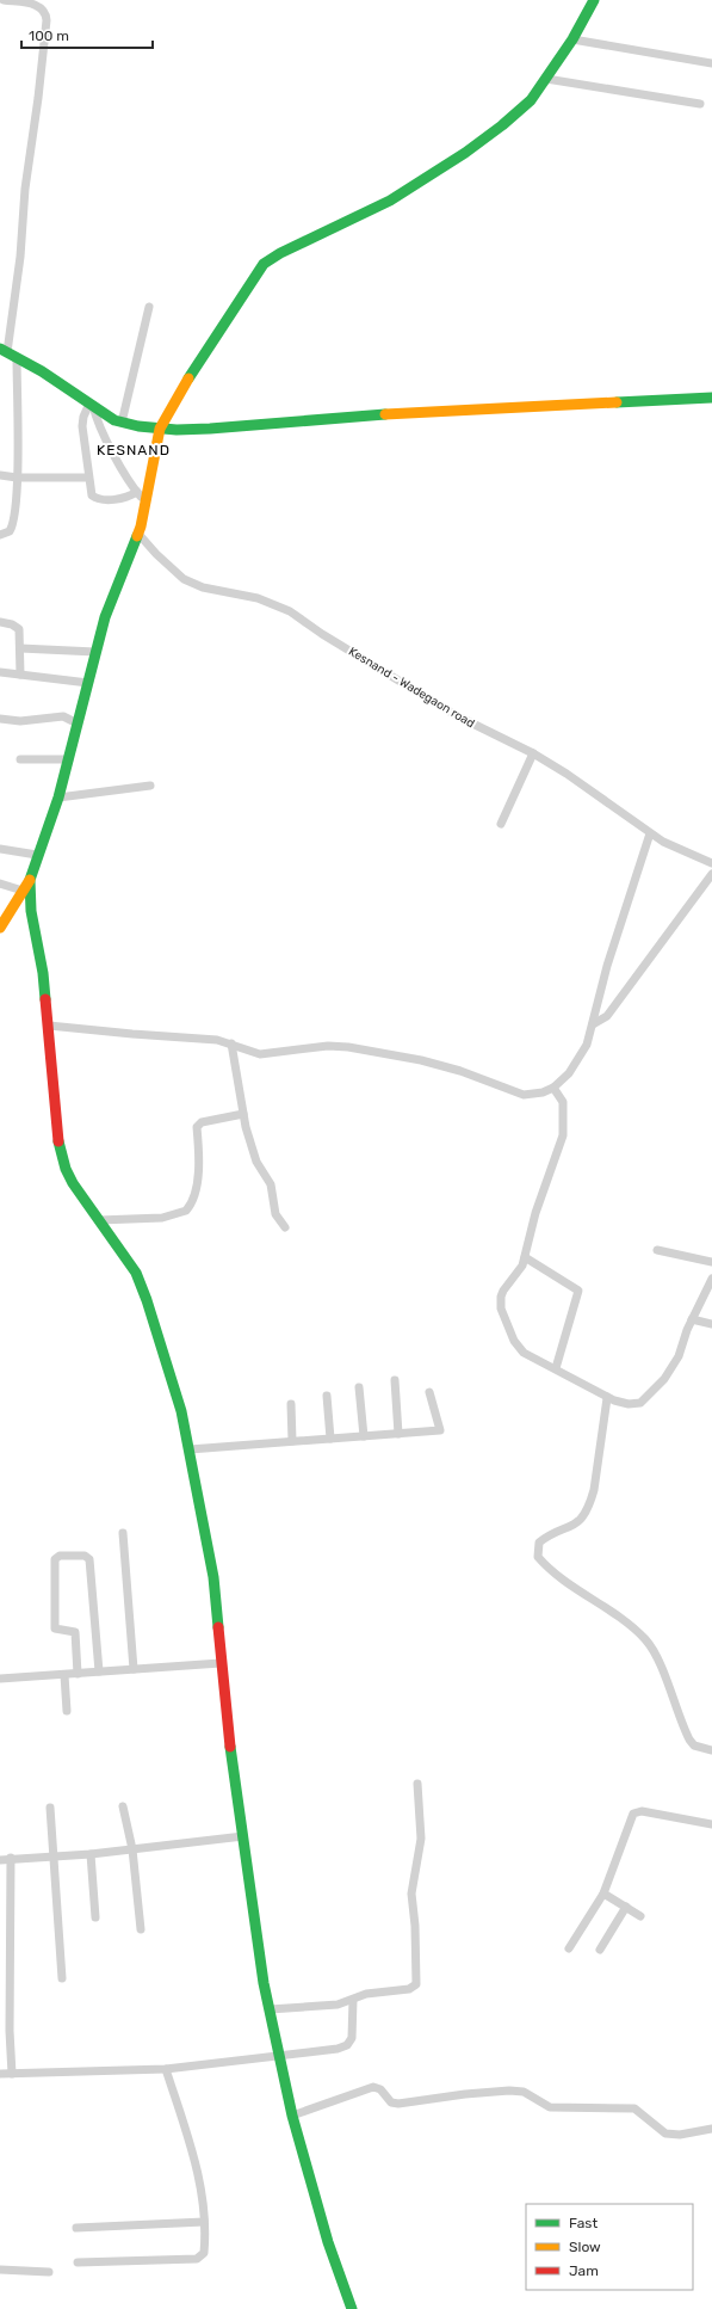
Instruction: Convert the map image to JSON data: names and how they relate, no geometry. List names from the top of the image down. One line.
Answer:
{"streets":{"street":["Kesnand - Wadegaon road"]},"districts":["KESNAND"],"legend":["Fast","Slow","Jam"],"scale_bar":"100 m"}
